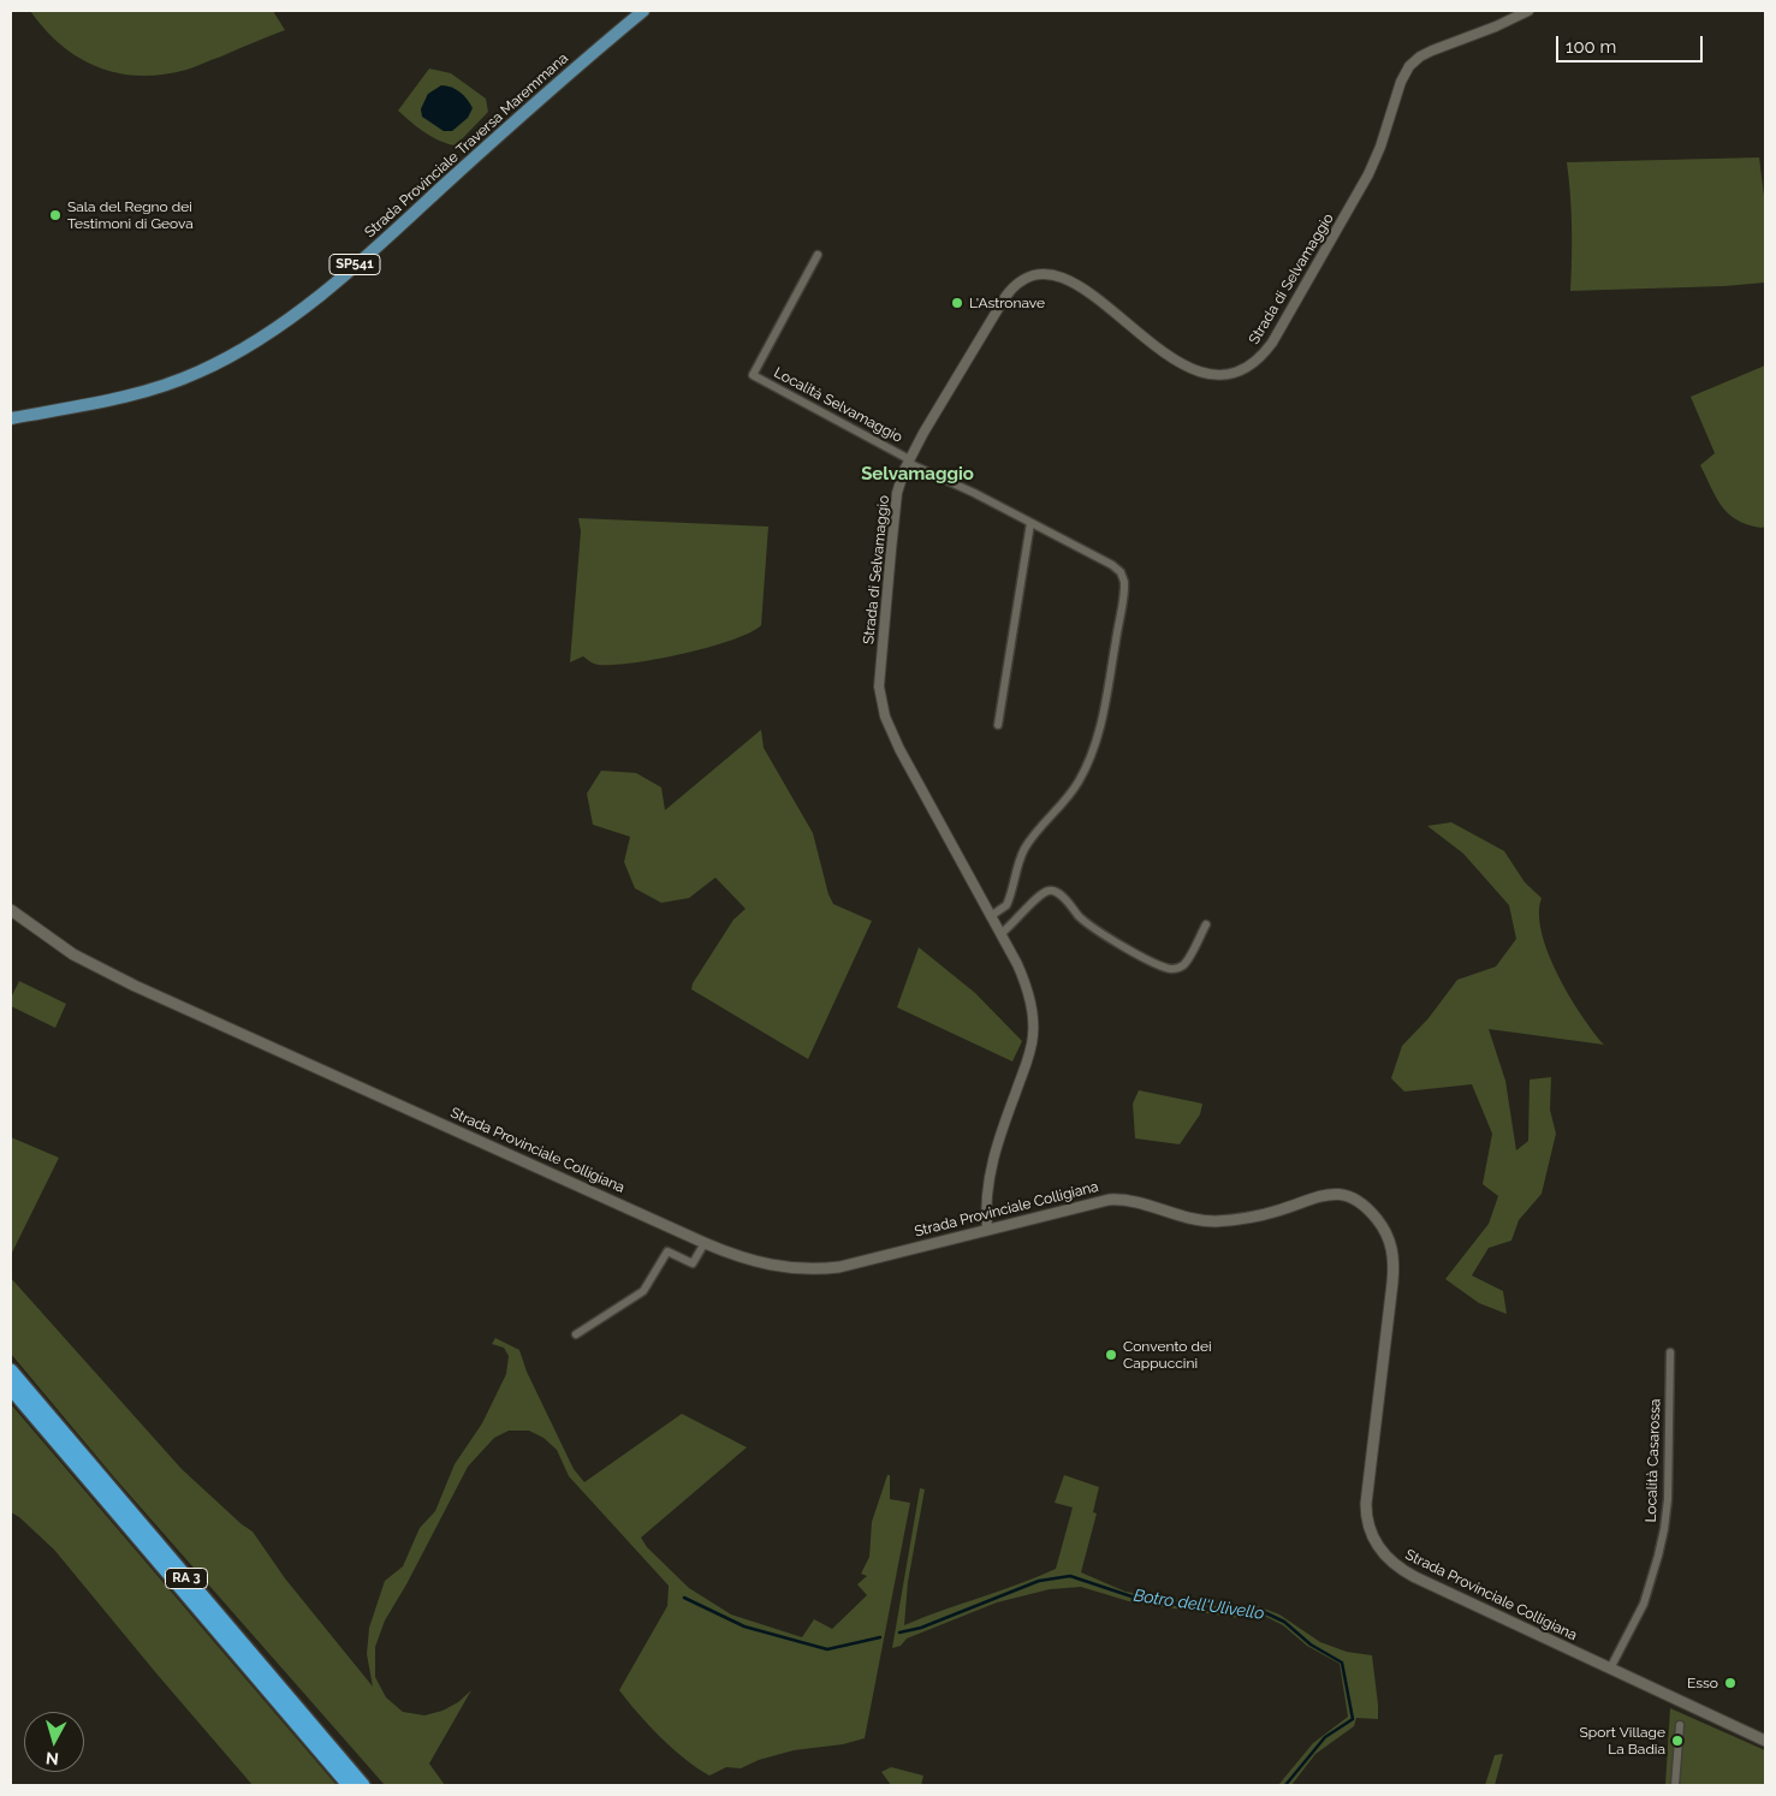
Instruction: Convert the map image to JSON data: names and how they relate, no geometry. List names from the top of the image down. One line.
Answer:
{"streets":{"highway":["RA 3"],"main road":["Strada Provinciale Traversa Maremmana","SP541","Strada Provinciale Colligiana"],"street":["Strada di Selvamaggio","Località Selvamaggio","Località Casarossa"]},"crossings":[["Strada di Selvamaggio","Località Selvamaggio"],["Strada di Selvamaggio","Strada Provinciale Colligiana"],["Strada Provinciale Colligiana","Località Casarossa"]],"districts":["Selvamaggio"],"water":["Botro dell'Ulivello"],"places":["Sala del Regno dei Testimoni di Geova","L'Astronave","Convento dei Cappuccini","Esso","Sport Village La Badia"],"scale_bar":"100 m","north":"bottom"}
